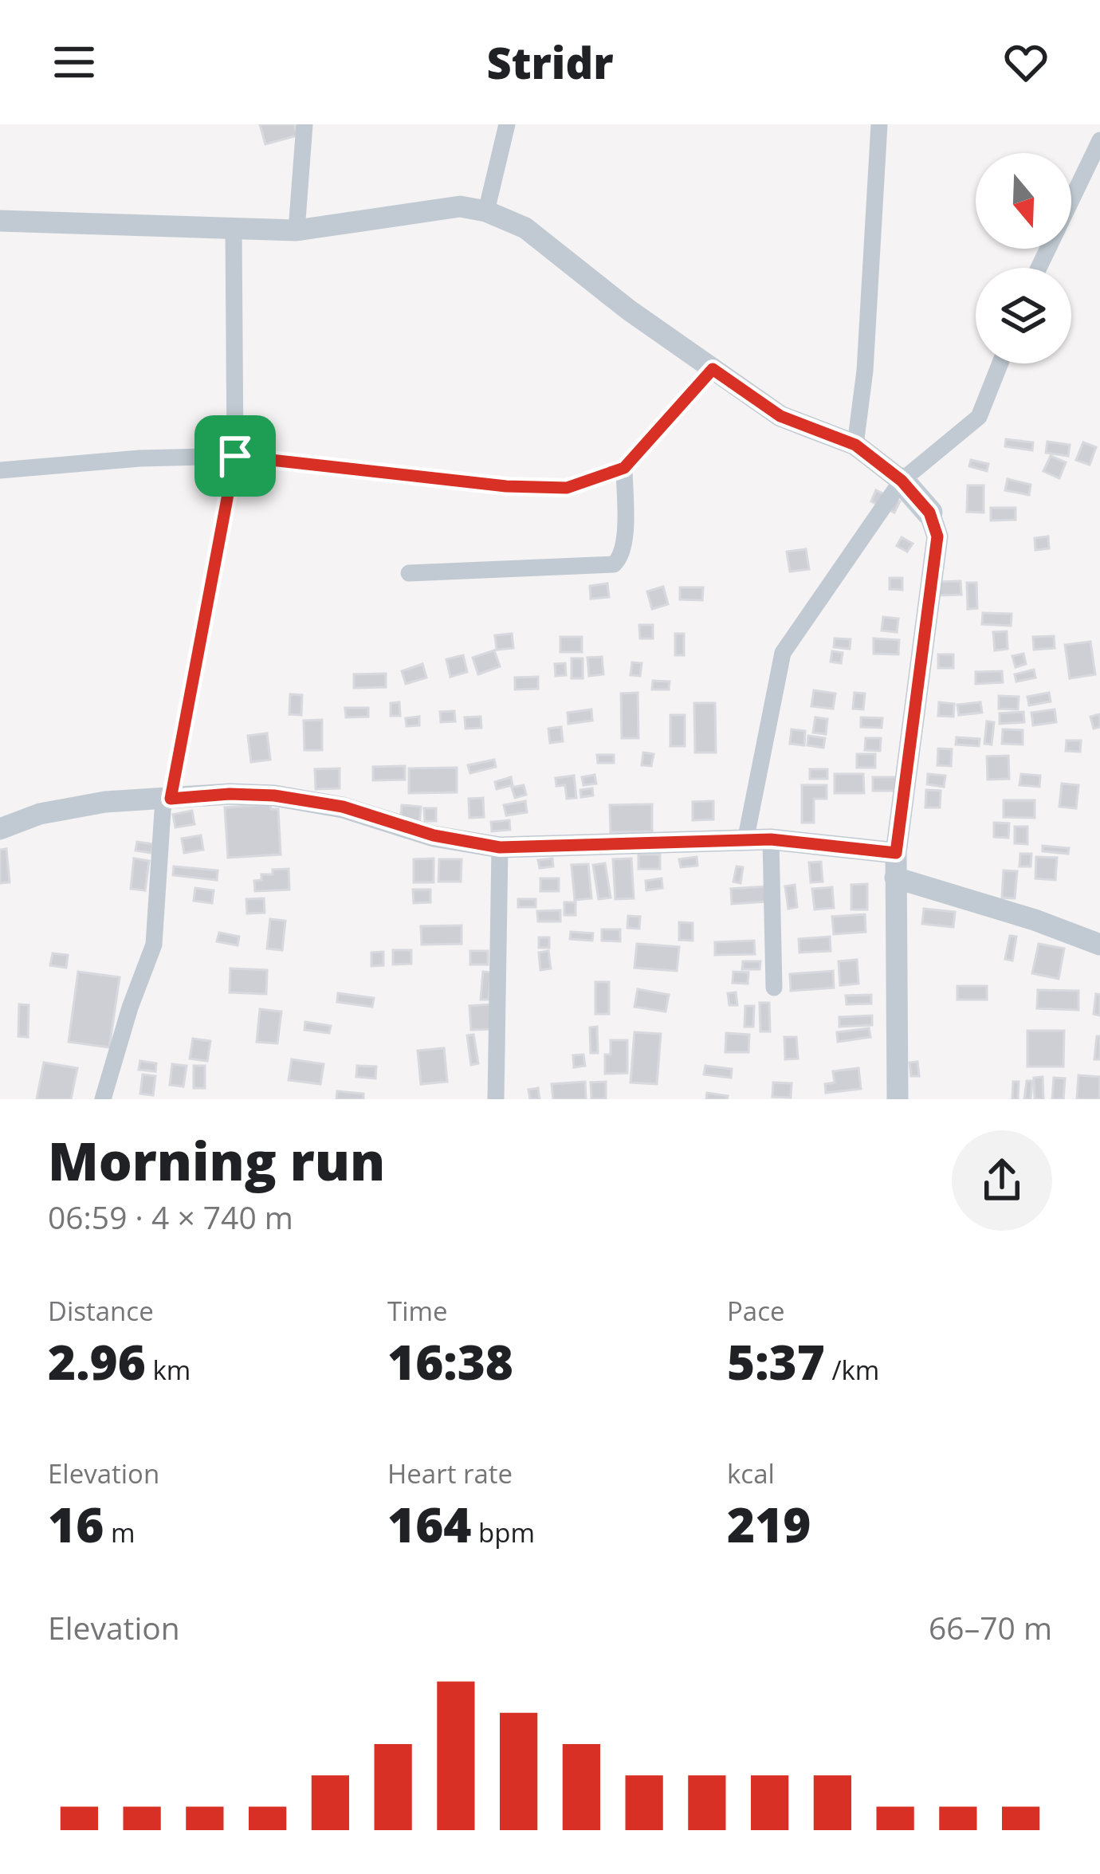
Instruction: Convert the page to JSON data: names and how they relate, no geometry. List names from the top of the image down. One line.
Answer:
{"north":"bottom","page":{"header":"Stridr","heading":["Morning run","06:59 · 4 × 740 m"],"stats":[["Distance","2.96 km"],["Time","16:38"],["Pace","5:37 /km"],["Elevation","16 m"],["Heart rate","164 bpm"],["kcal","219"]],"chart":["Elevation","66–70 m"]}}
